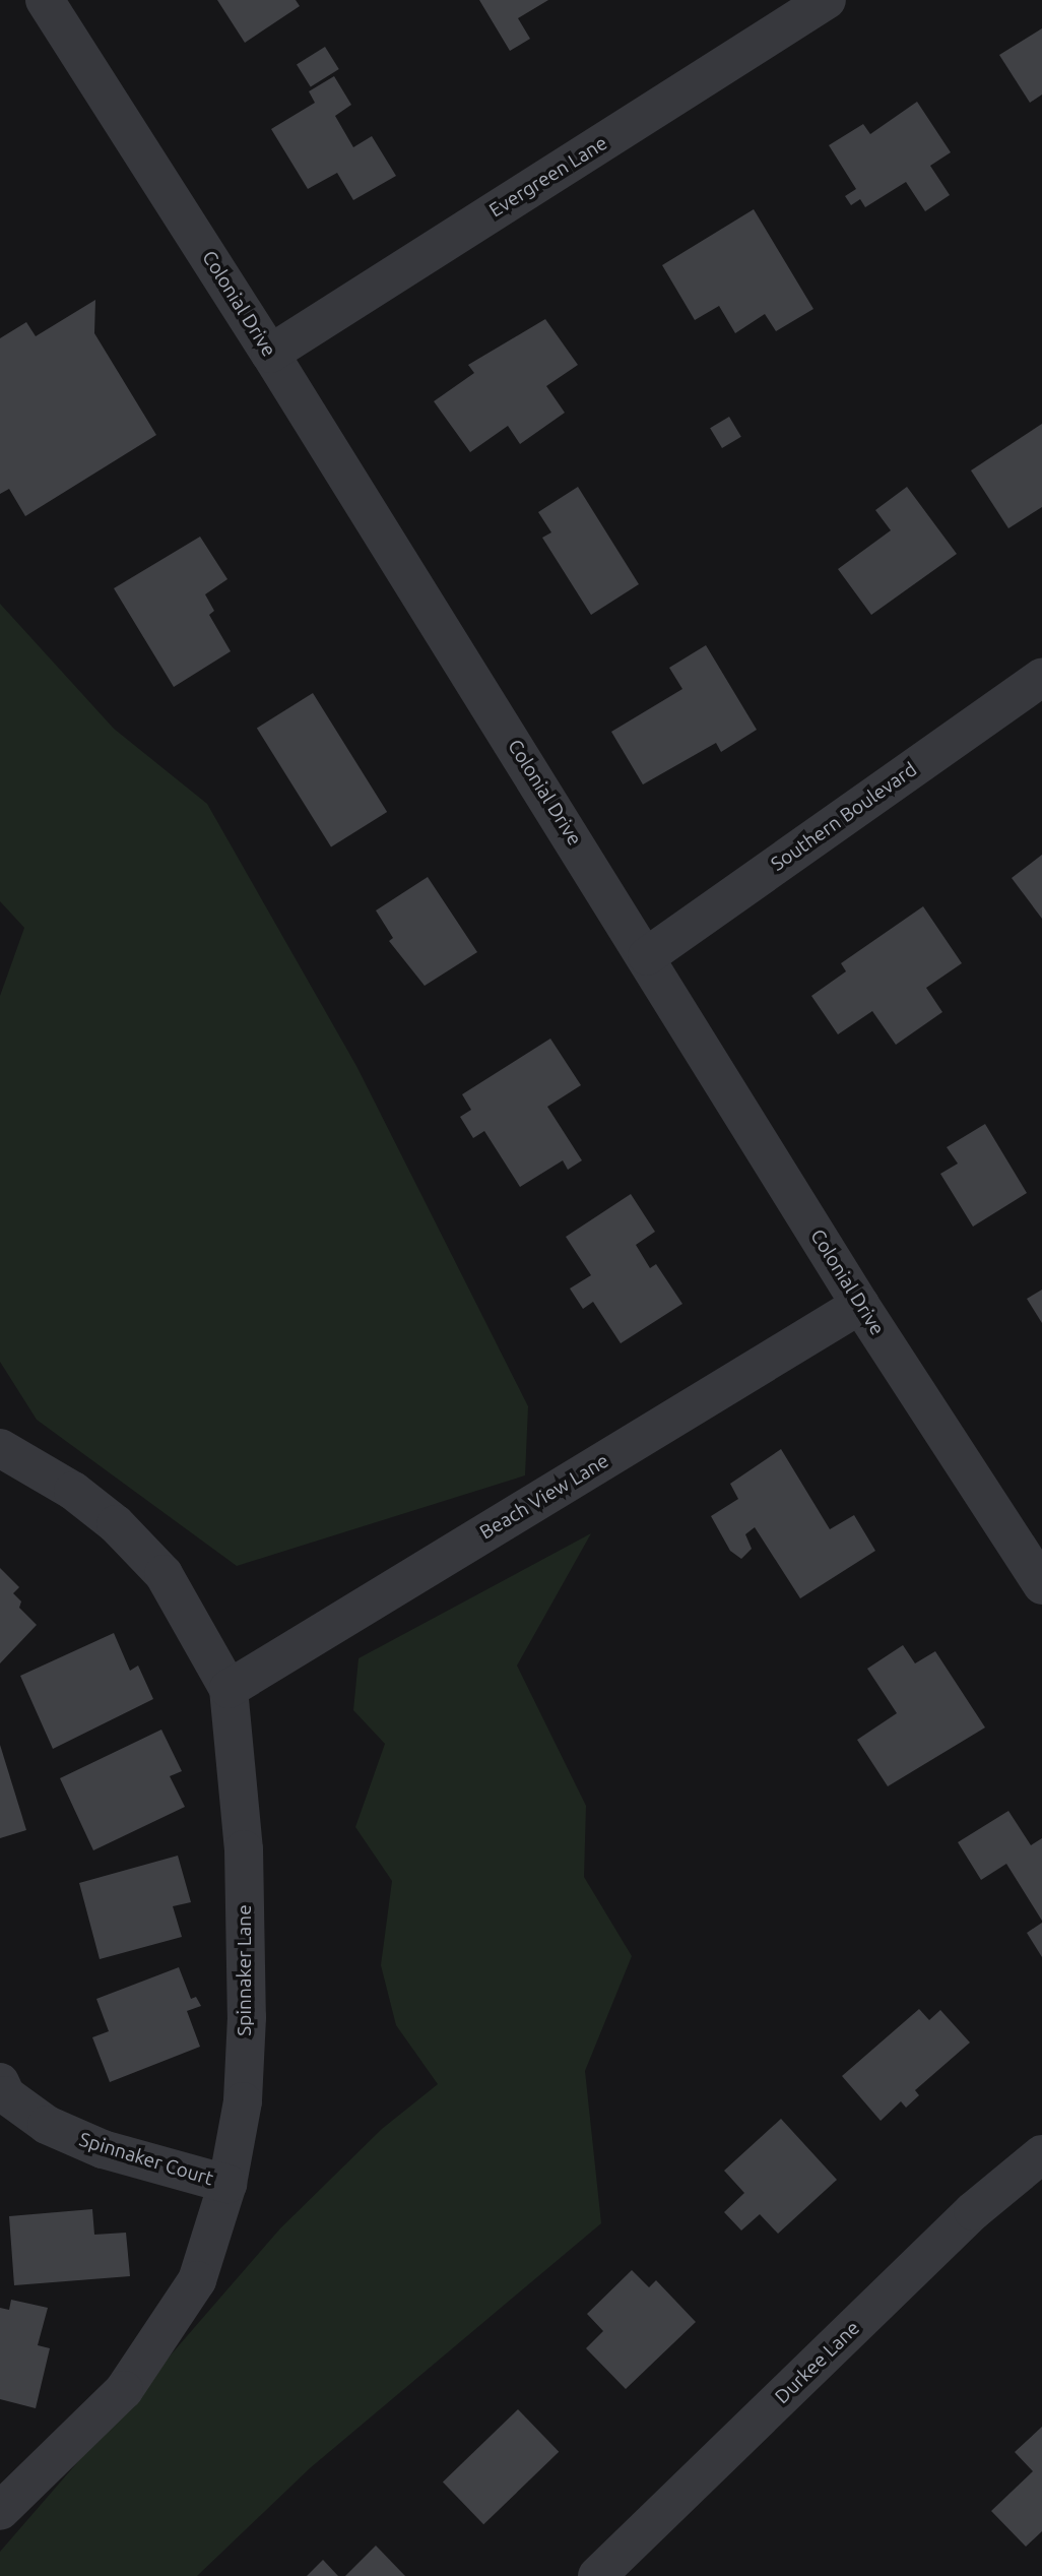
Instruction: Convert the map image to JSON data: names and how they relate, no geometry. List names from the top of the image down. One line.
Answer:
{"streets":{"street":["Evergreen Lane","Colonial Drive","Southern Boulevard","Beach View Lane","Spinnaker Lane","Spinnaker Court","Durkee Lane"]},"crossings":[["Evergreen Lane","Colonial Drive"],["Colonial Drive","Southern Boulevard"],["Colonial Drive","Beach View Lane"],["Beach View Lane","Spinnaker Lane"],["Spinnaker Lane","Spinnaker Court"]]}
